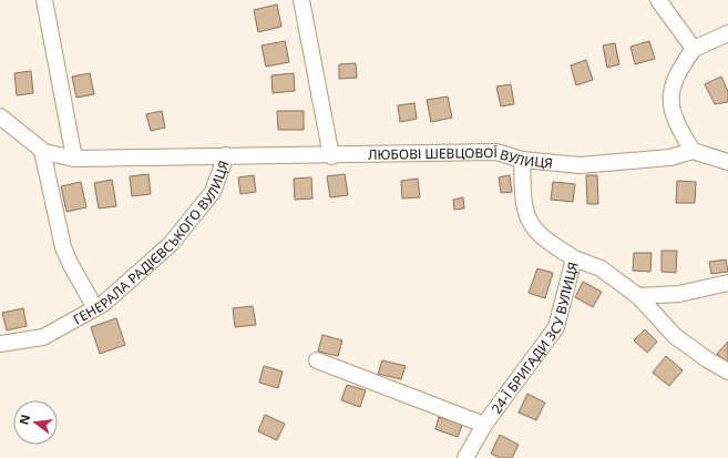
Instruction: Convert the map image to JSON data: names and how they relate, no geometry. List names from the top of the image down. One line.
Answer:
{"streets":{"street":["ЛЮБОВІ ШЕВЦОВОЇ ВУЛИЦЯ","ГЕНЕРАЛА РАДІЄВСЬКОГО ВУЛИЦЯ","24-Ї БРИГАДИ ЗСУ ВУЛИЦЯ"]},"crossings":[["ЛЮБОВІ ШЕВЦОВОЇ ВУЛИЦЯ","ГЕНЕРАЛА РАДІЄВСЬКОГО ВУЛИЦЯ"],["ЛЮБОВІ ШЕВЦОВОЇ ВУЛИЦЯ","24-Ї БРИГАДИ ЗСУ ВУЛИЦЯ"]],"north":"left"}
